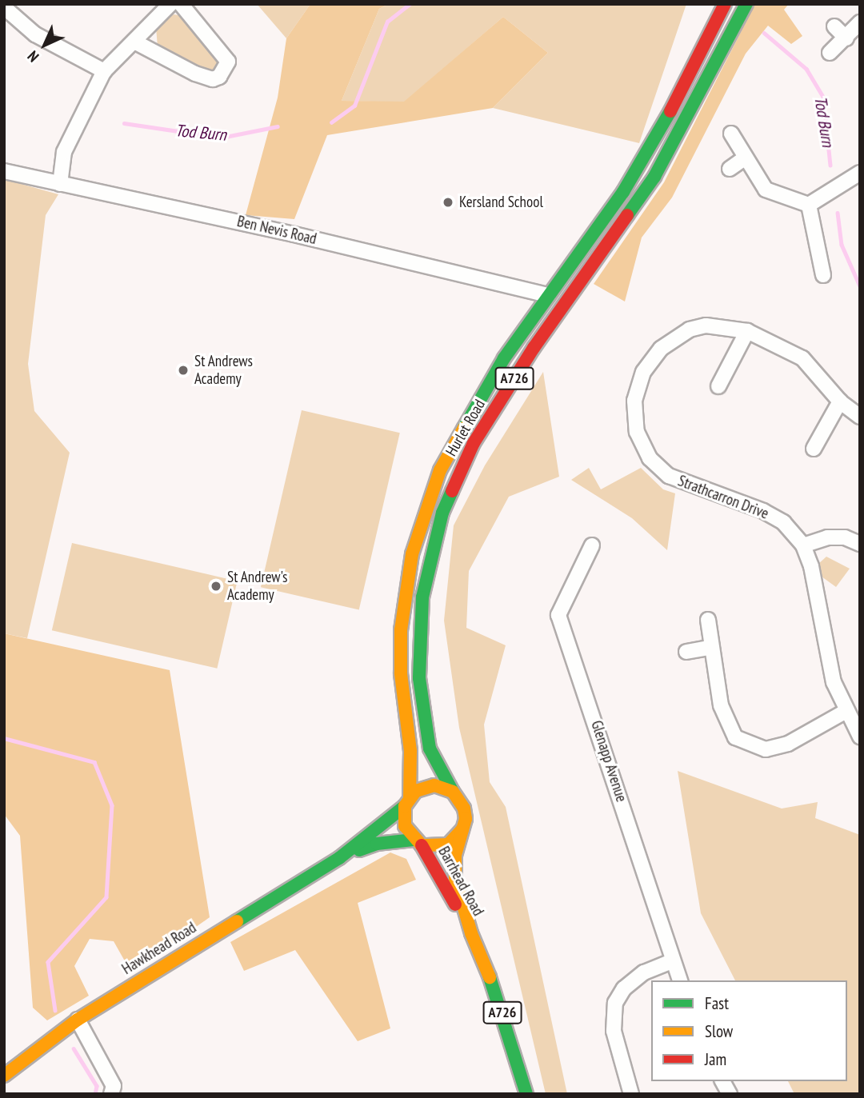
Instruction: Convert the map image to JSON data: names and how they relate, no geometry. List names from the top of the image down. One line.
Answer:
{"streets":{"main road":["A726","Hurlet Road","Barrhead Road","Hawkhead Road"],"street":["Ben Nevis Road","Strathcarron Drive","Glenapp Avenue"]},"crossings":[["Ben Nevis Road","Hurlet Road"],["Hurlet Road","Barrhead Road"],["Hurlet Road","Hawkhead Road"],["Barrhead Road","Hawkhead Road"]],"water":["Tod Burn"],"places":["Kersland School","St Andrews Academy","St Andrew's Academy"],"legend":["Fast","Slow","Jam"],"north":"bottom left"}
